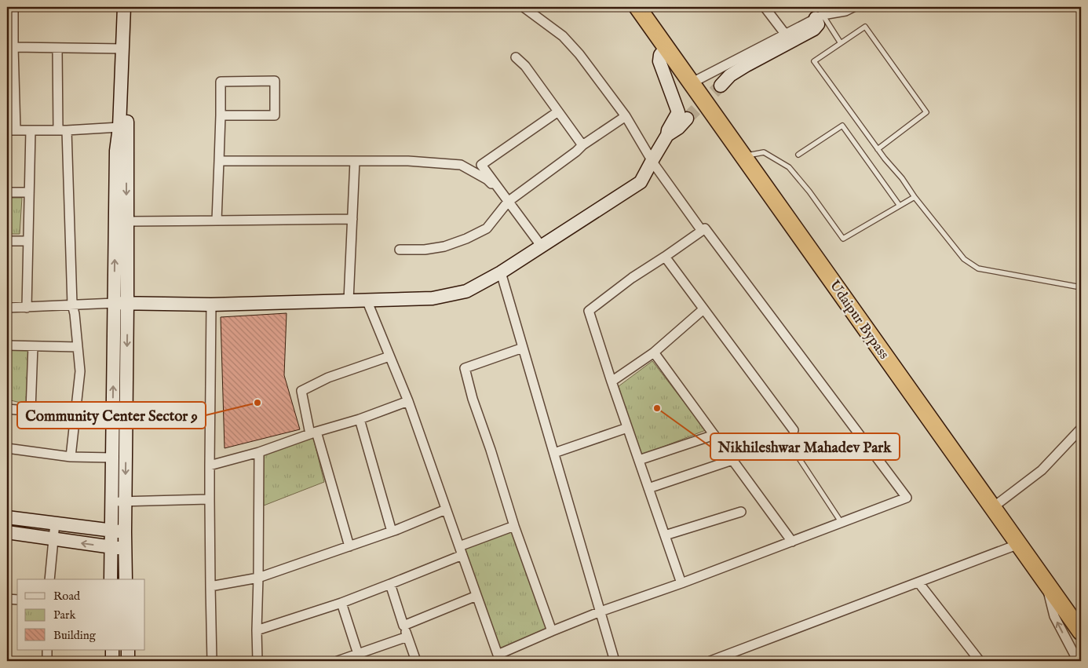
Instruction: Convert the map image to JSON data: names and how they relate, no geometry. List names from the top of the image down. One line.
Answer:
{"streets":{"highway":["Udaipur Bypass"]},"places":["Community Center Sector 9","Nikhileshwar Mahadev Park"],"legend":["Road","Park","Building"]}
